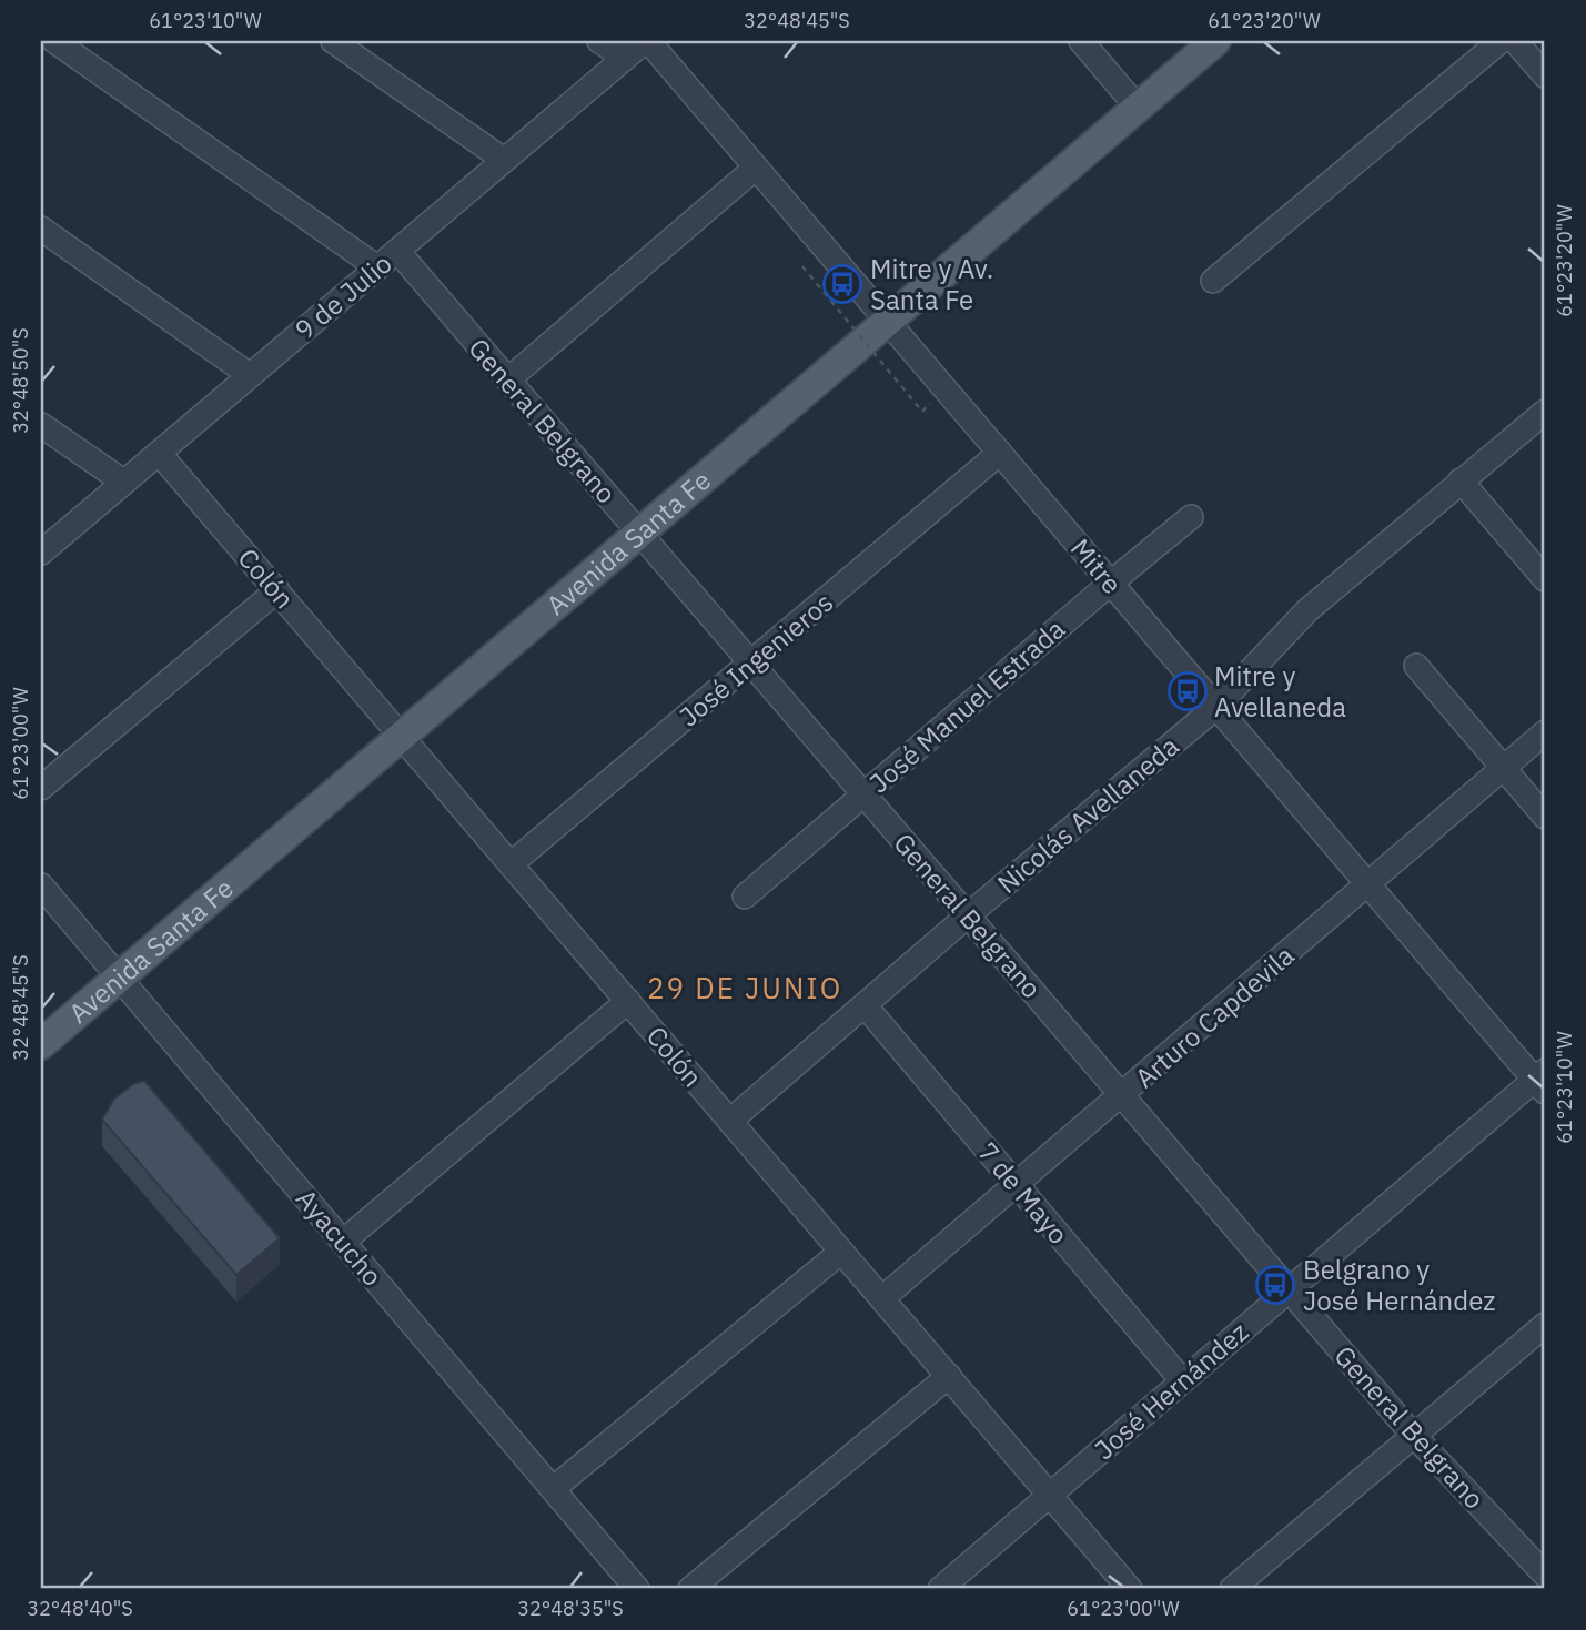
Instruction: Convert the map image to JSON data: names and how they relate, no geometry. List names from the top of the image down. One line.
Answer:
{"streets":{"main road":["Avenida Santa Fe"],"street":["9 de Julio","General Belgrano","Mitre","Colón","José Ingenieros","José Manuel Estrada","Nicolás Avellaneda","Arturo Capdevila","7 de Mayo","Ayacucho","José Hernández"]},"crossings":[["9 de Julio","General Belgrano"],["9 de Julio","Mitre"],["9 de Julio","Colón"],["General Belgrano","Avenida Santa Fe"],["General Belgrano","José Ingenieros"],["General Belgrano","José Manuel Estrada"],["General Belgrano","Nicolás Avellaneda"],["General Belgrano","Arturo Capdevila"],["General Belgrano","José Hernández"],["Avenida Santa Fe","Mitre"],["Avenida Santa Fe","Colón"],["Avenida Santa Fe","Ayacucho"],["Mitre","José Ingenieros"],["Mitre","José Manuel Estrada"],["Mitre","Nicolás Avellaneda"],["Mitre","Arturo Capdevila"],["Mitre","José Hernández"],["Colón","José Ingenieros"],["Colón","Nicolás Avellaneda"],["Colón","Arturo Capdevila"],["Colón","José Hernández"],["Nicolás Avellaneda","7 de Mayo"],["Arturo Capdevila","7 de Mayo"],["7 de Mayo","José Hernández"]],"districts":["29 DE JUNIO"],"places":{"bus stop":["Mitre y Av. Santa Fe","Mitre y Avellaneda","Belgrano y José Hernández"]},"coordinates":["61°23'10\"W","32°48'45\"S","61°23'20\"W","32°48'50\"S","61°23'00\"W","32°48'40\"S","32°48'35\"S"]}
